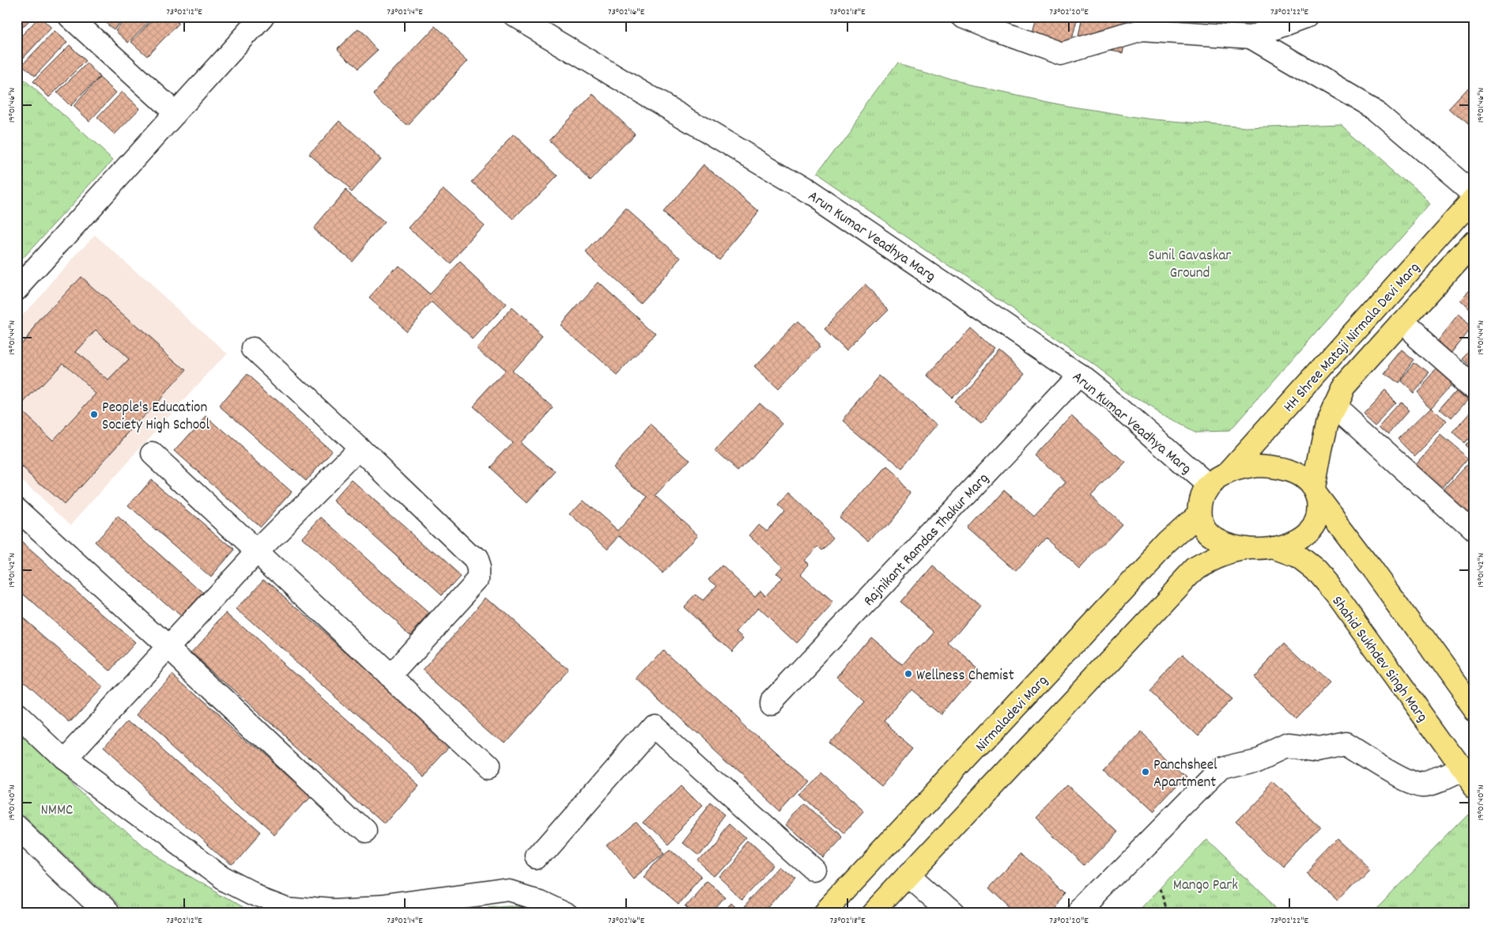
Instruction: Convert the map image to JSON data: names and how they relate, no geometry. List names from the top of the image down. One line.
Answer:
{"streets":{"main road":["HH Shree Mataji Nirmala Devi Marg","Shahid Sukhdev Singh Marg","Nirmaladevi Marg"],"street":["Arun Kumar Veadhya Marg","Rajnikant Ramdas Thakur Marg"]},"crossings":[["Arun Kumar Veadhya Marg","HH Shree Mataji Nirmala Devi Marg"],["Arun Kumar Veadhya Marg","Rajnikant Ramdas Thakur Marg"],["Arun Kumar Veadhya Marg","Shahid Sukhdev Singh Marg"],["Arun Kumar Veadhya Marg","Nirmaladevi Marg"],["HH Shree Mataji Nirmala Devi Marg","Shahid Sukhdev Singh Marg"],["HH Shree Mataji Nirmala Devi Marg","Nirmaladevi Marg"],["Shahid Sukhdev Singh Marg","Nirmaladevi Marg"]],"parks":["Sunil Gavaskar Ground","NMMC","Mango Park"],"places":["People's Education Society High School","Wellness Chemist","Panchsheel Apartment"],"coordinates":["73°02'12\"E","73°02'14\"E","73°02'16\"E","73°02'18\"E","73°02'20\"E","73°02'22\"E","19°01'46\"N","19°01'44\"N","19°01'42\"N","19°01'40\"N"]}
